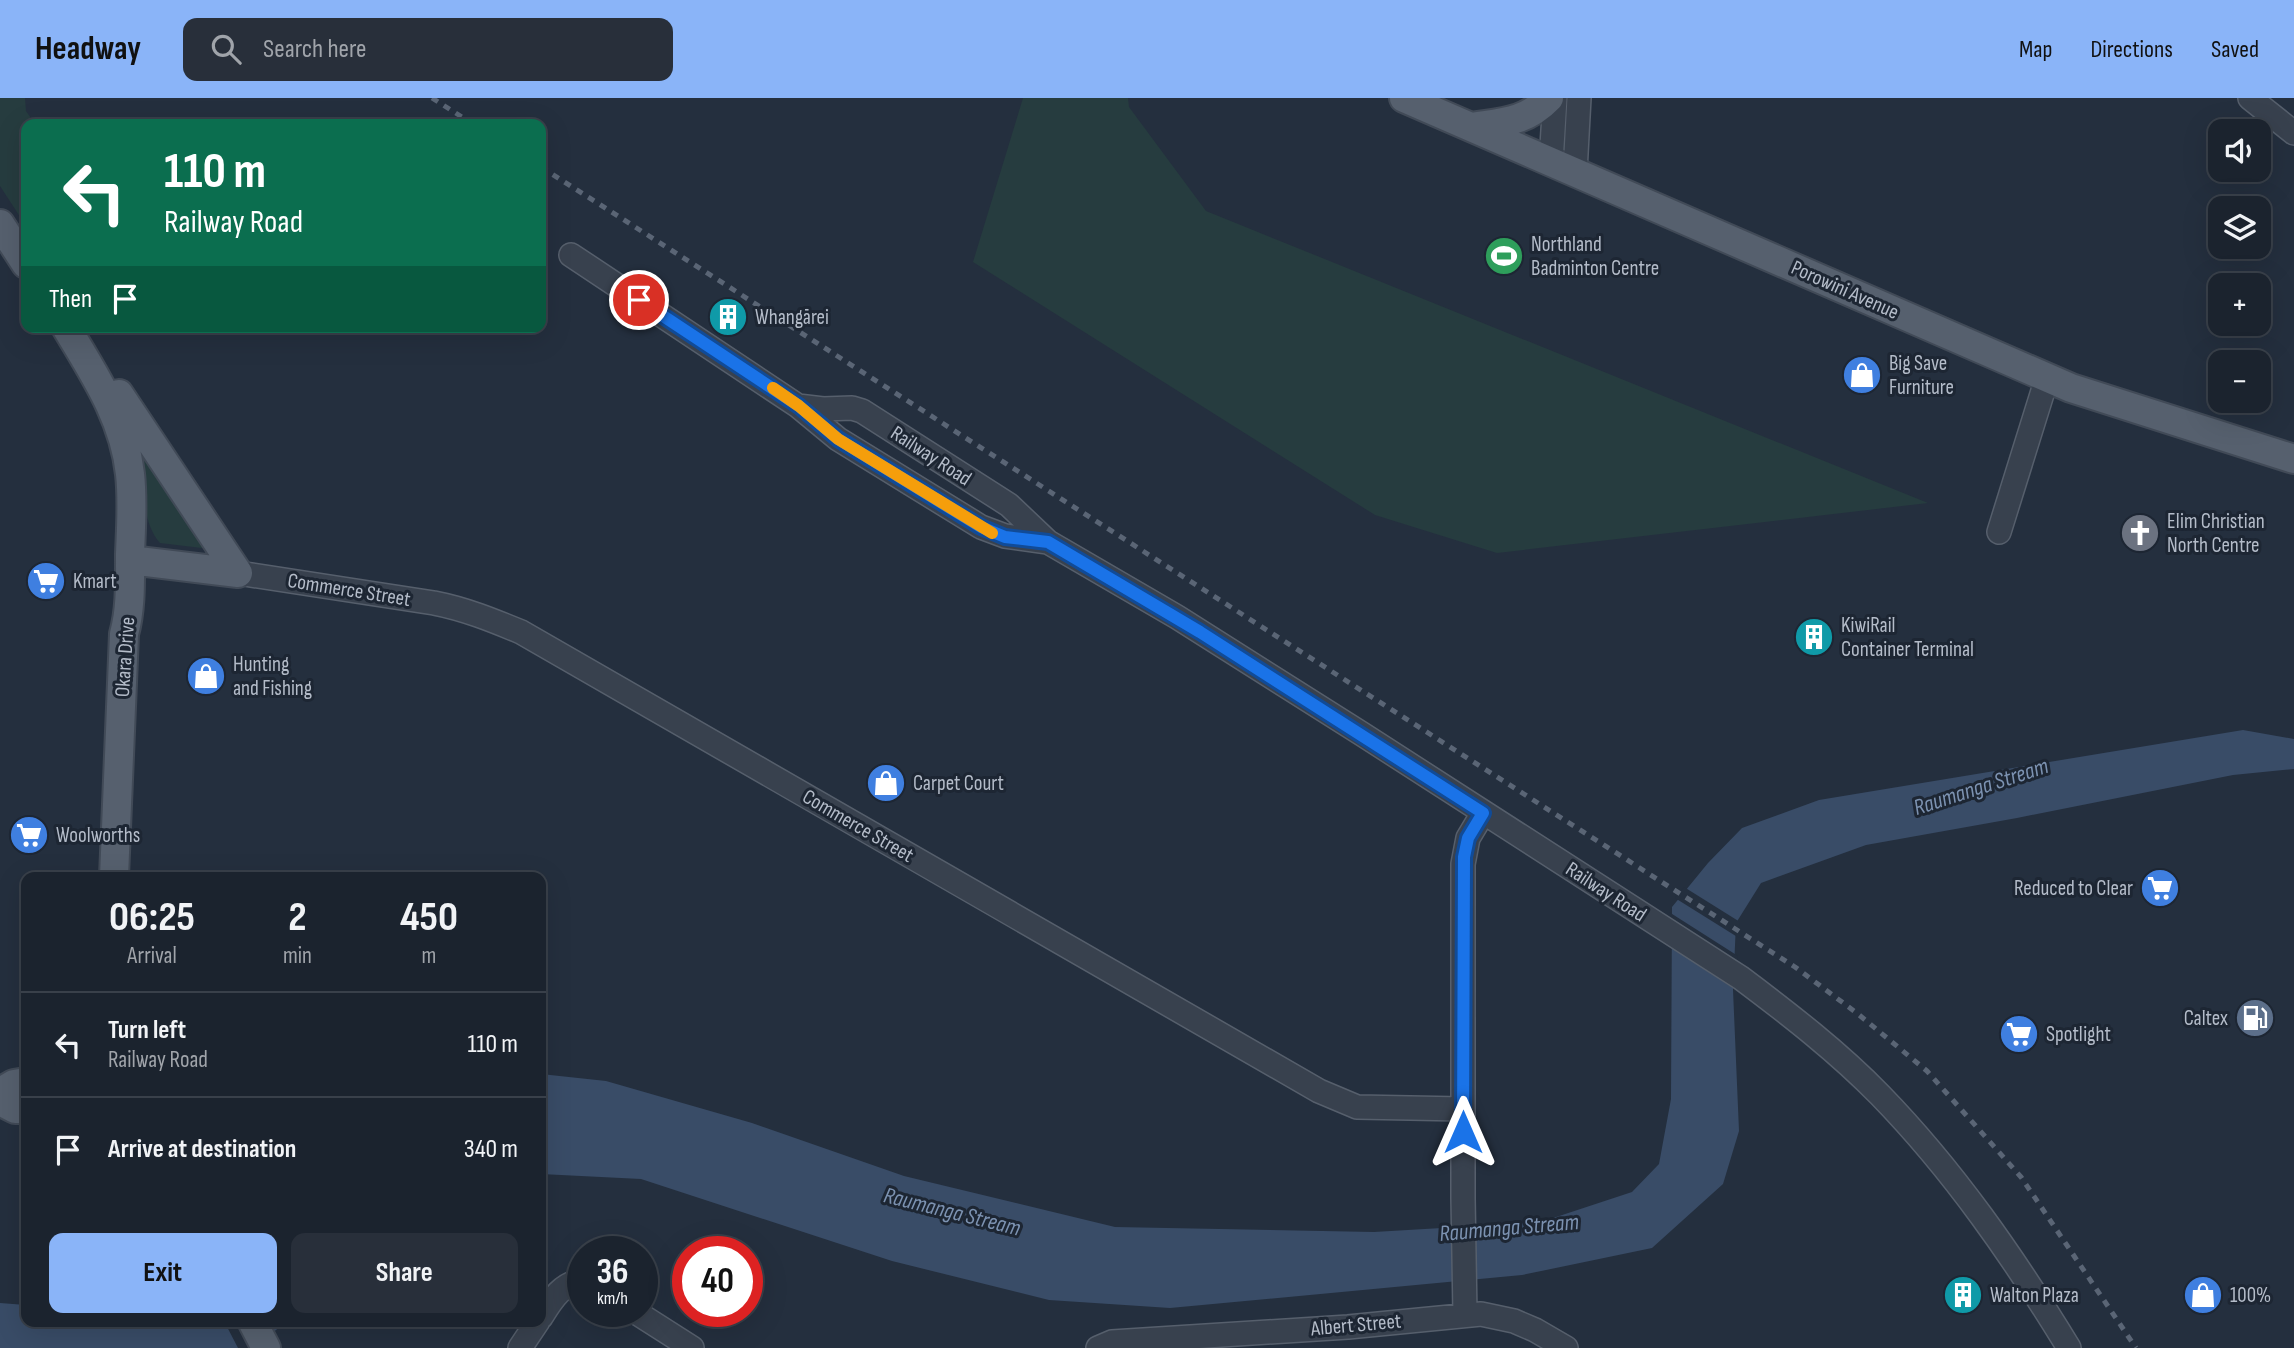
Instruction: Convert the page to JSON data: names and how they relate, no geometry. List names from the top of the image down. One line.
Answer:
{"streets":{"main road":["Porowini Avenue","Commerce Street","Okara Drive"],"street":["Railway Road","Albert Street"]},"crossings":[["Commerce Street","Okara Drive"]],"water":["Raumanga Stream"],"places":{"sports":["Northland Badminton Centre"],"building":["Whangārei","KiwiRail Container Terminal","Walton Plaza"],"shop":["Big Save Furniture","Hunting and Fishing","Carpet Court","100%"],"church":["Elim Christian North Centre"],"supermarket":["Kmart","Woolworths","Reduced to Clear","Spotlight"],"fuel station":["Caltex"]},"page":{"header":"Headway","search":"Search here","nav":["Map","Directions","Saved"],"map_buttons":["+","−"],"turn":["110 m","Railway Road"],"then":"Then","eta":["06:25","Arrival","2","min","450","m"],"list":[{"name":"Turn left","note":"Railway Road","value":"110 m"},{"name":"Arrive at destination","value":"340 m"}],"buttons":["Exit","Share"],"speed":"36 km/h","limit":"40"}}
